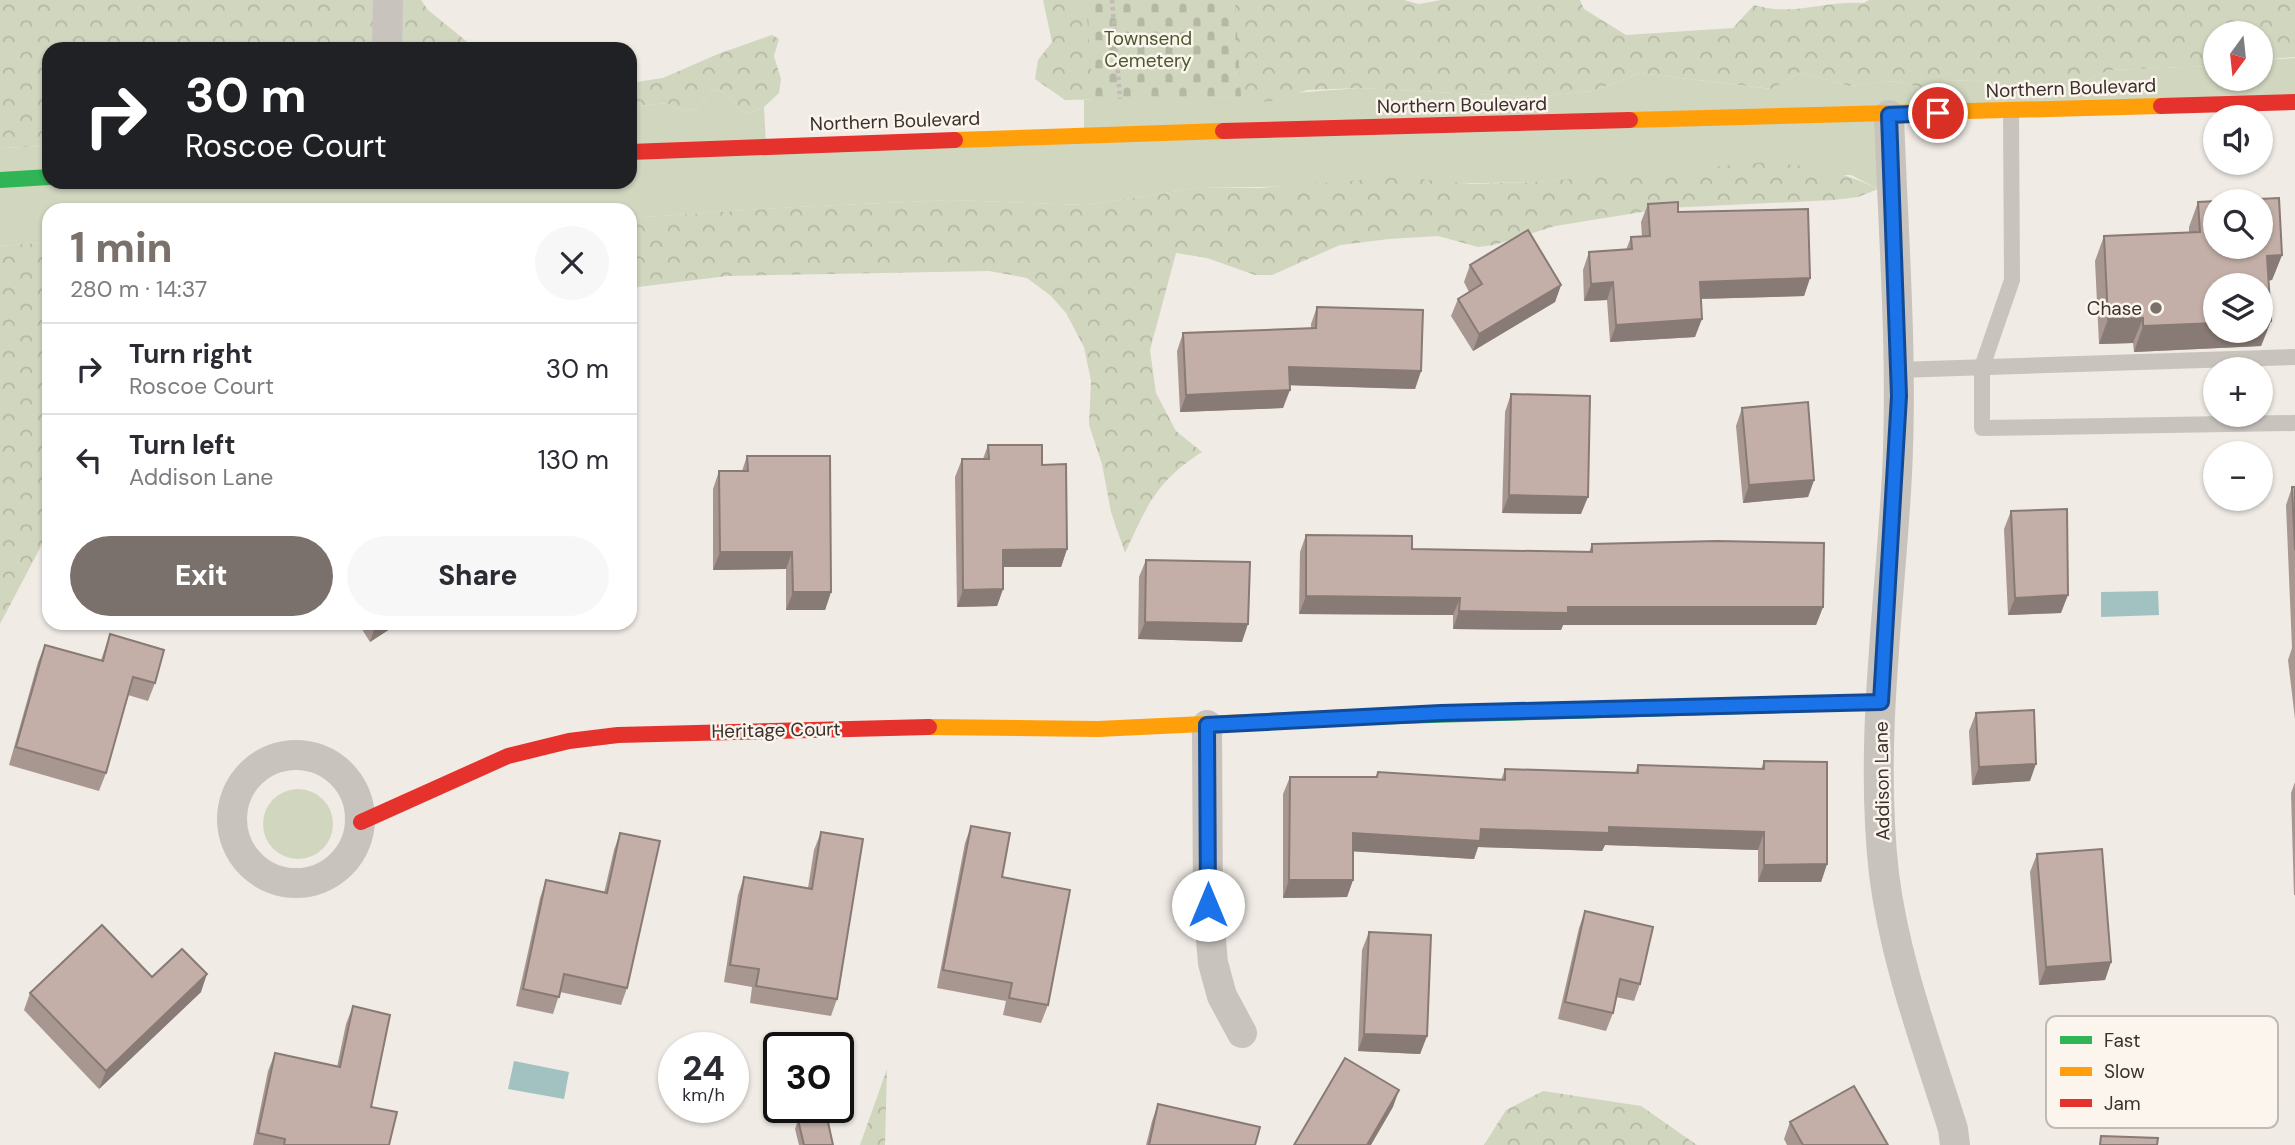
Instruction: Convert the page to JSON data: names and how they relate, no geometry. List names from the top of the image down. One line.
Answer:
{"streets":{"main road":["Northern Boulevard","Heritage Court"],"street":["Addison Lane"]},"crossings":[["Northern Boulevard","Addison Lane"],["Heritage Court","Addison Lane"]],"parks":["Townsend Cemetery"],"places":["Chase"],"legend":["Fast","Slow","Jam"],"north":"bottom","page":{"map_buttons":["+","−"],"turn":["30 m","Roscoe Court"],"heading":["1 min","280 m · 14:37"],"list":[{"name":"Turn right","note":"Roscoe Court","value":"30 m"},{"name":"Turn left","note":"Addison Lane","value":"130 m"}],"buttons":["Exit","Share"],"speed":"24 km/h","limit":"30"}}
